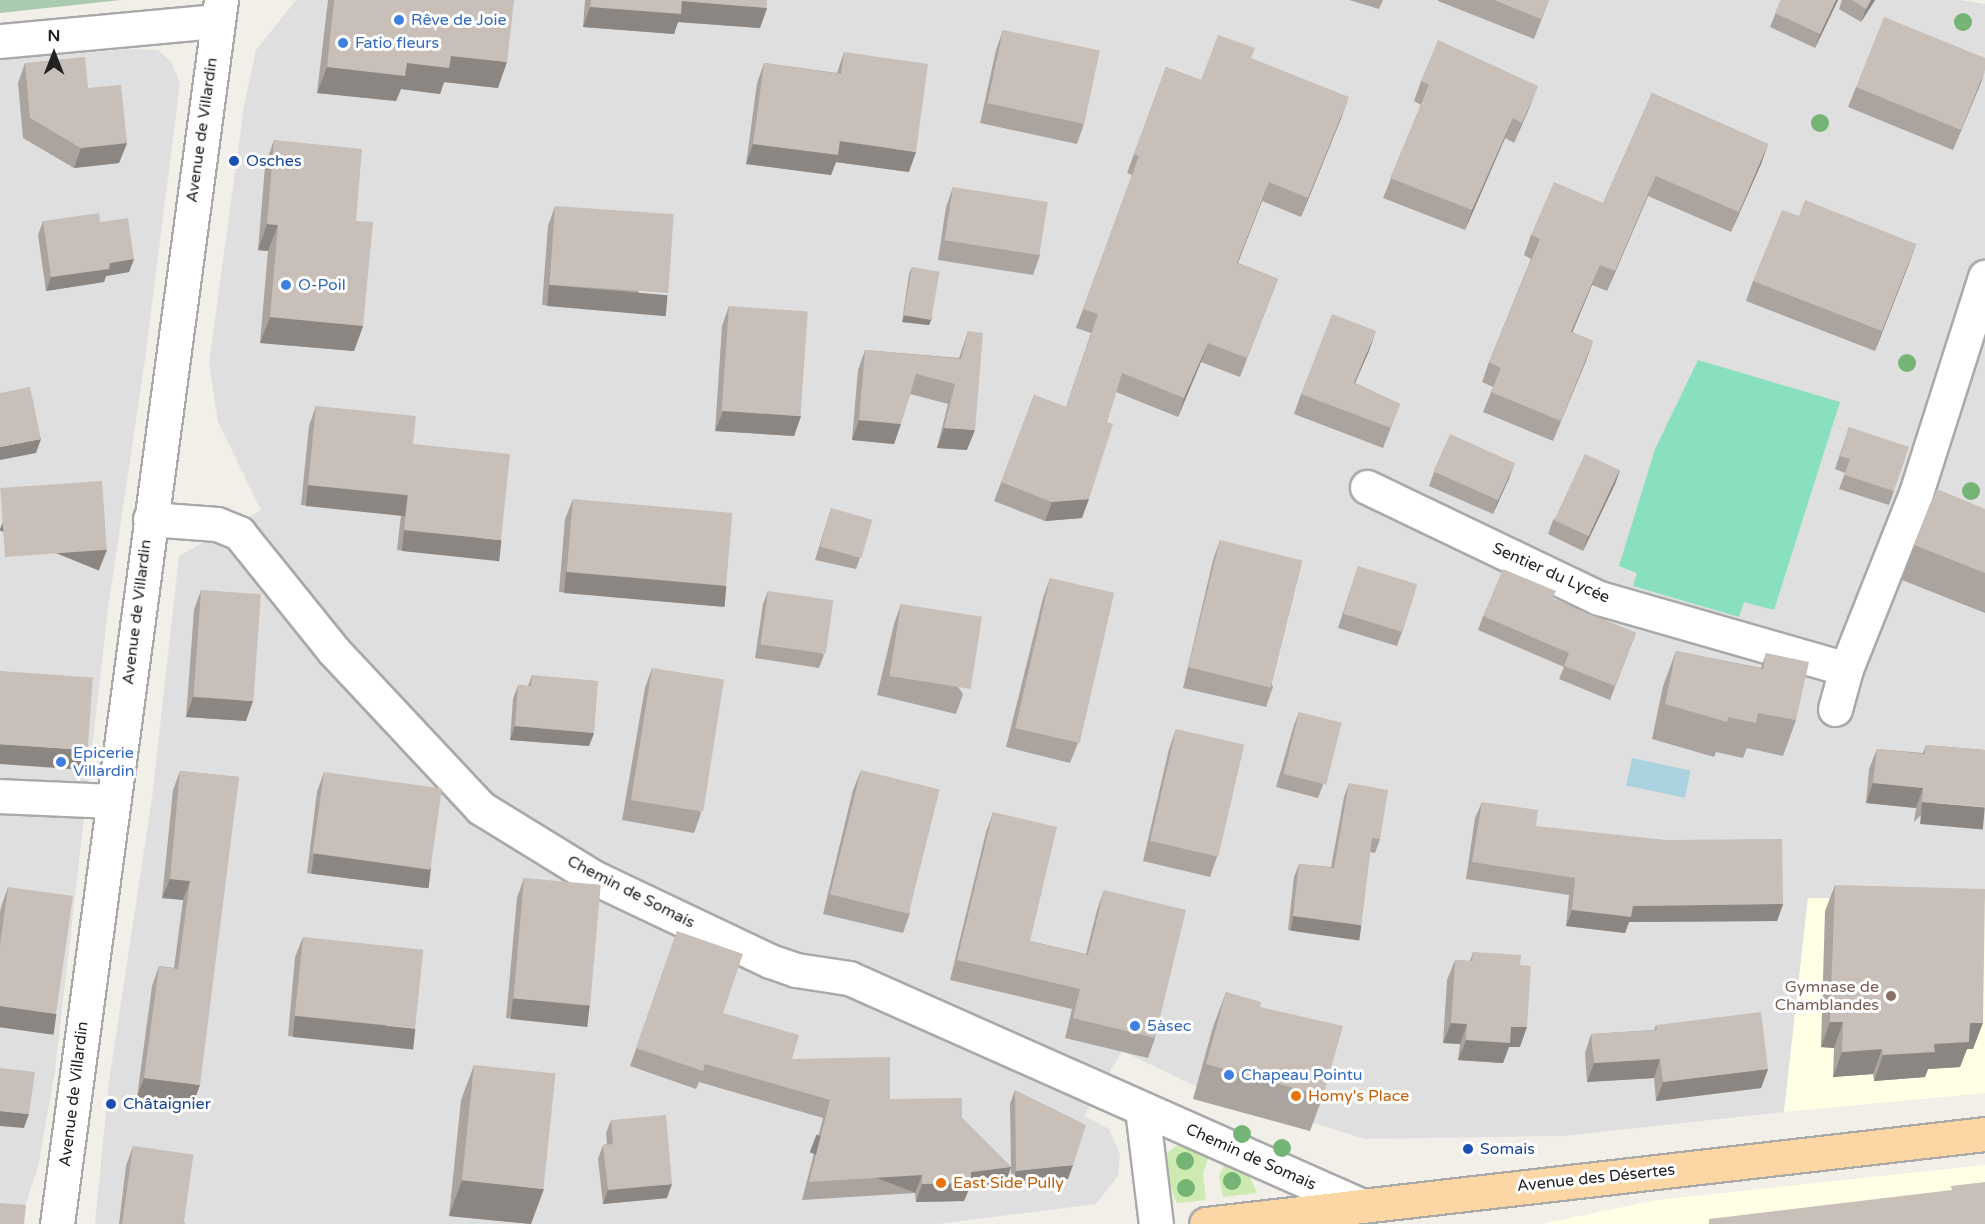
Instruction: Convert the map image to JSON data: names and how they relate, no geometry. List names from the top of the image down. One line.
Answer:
{"streets":{"main road":["Avenue des Désertes"],"street":["Avenue de Villardin","Sentier du Lycée","Chemin de Somais"]},"crossings":[["Avenue de Villardin","Chemin de Somais"],["Chemin de Somais","Avenue des Désertes"]],"places":["Rêve de Joie","Fatio fleurs","Osches","O-Poil","Epicerie Villardin","Gymnase de Chamblandes","5àsec","Chapeau Pointu","Homy's Place","Châtaignier","Somais","East Side Pully"],"north":"top"}
